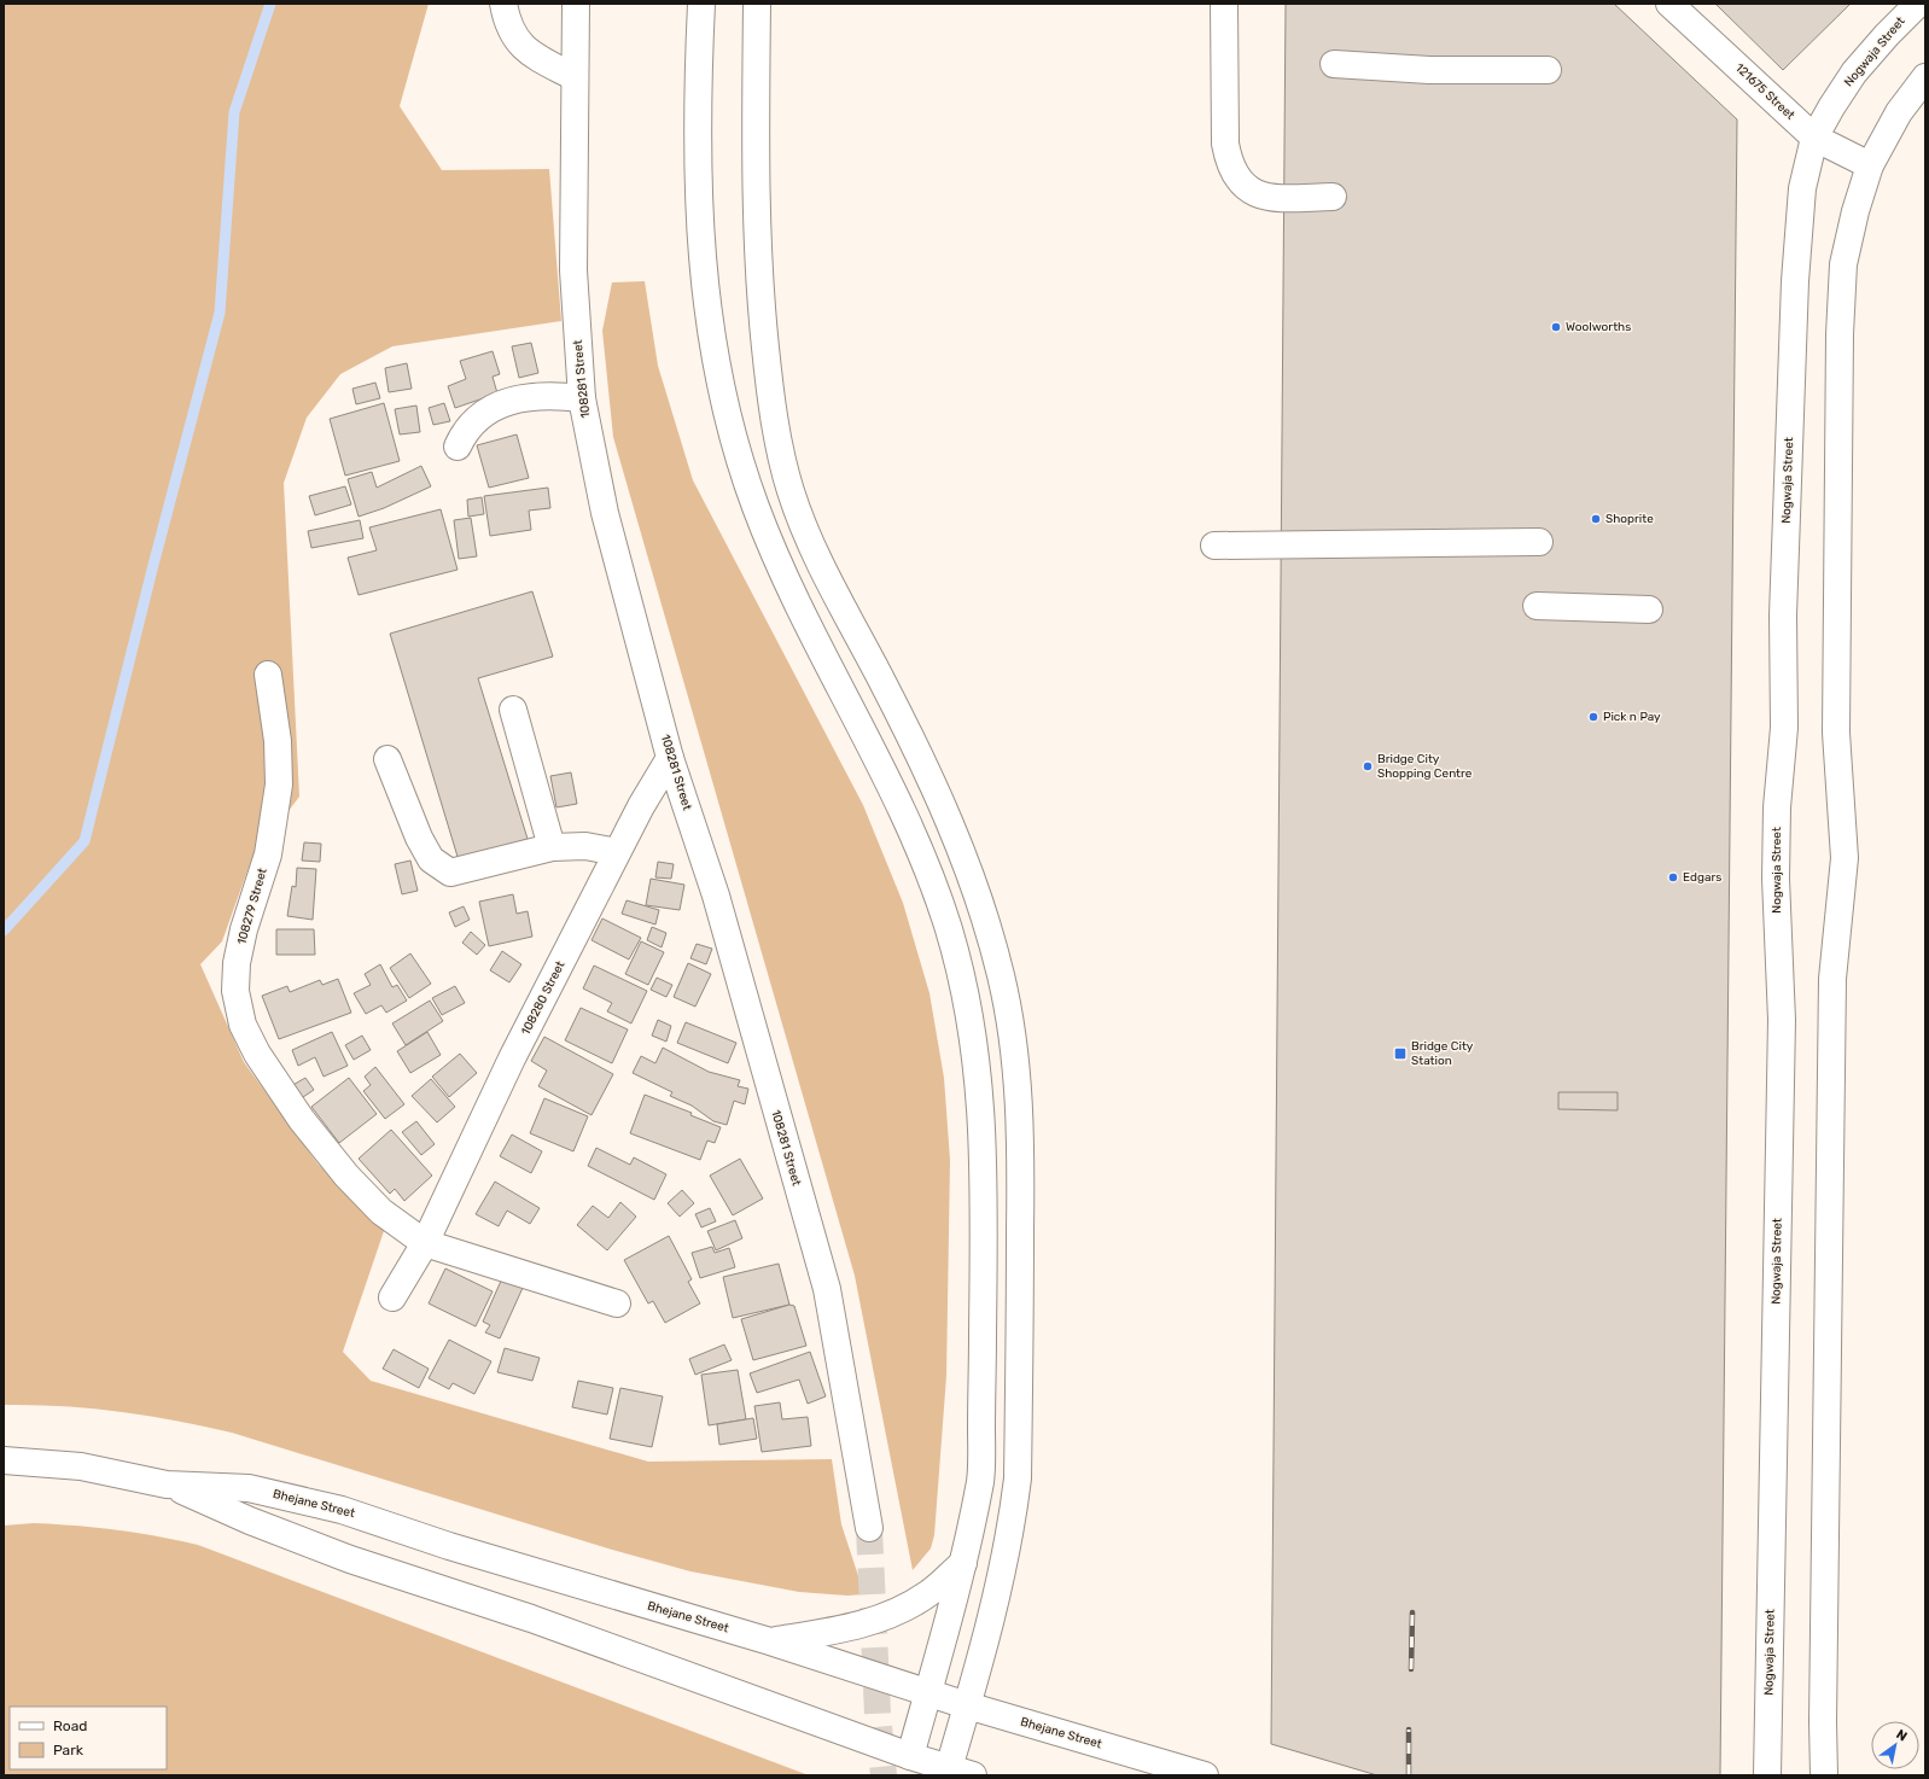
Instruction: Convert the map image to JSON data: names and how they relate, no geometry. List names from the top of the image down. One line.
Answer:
{"streets":{"street":["Nogwaja Street","121675 Street","108281 Street","108279 Street","108280 Street","Bhejane Street"]},"crossings":[["Nogwaja Street","121675 Street"],["108281 Street","108280 Street"],["108279 Street","108280 Street"]],"places":{"other":["Woolworths","Shoprite","Pick n Pay","Bridge City Shopping Centre","Edgars"],"transit":["Bridge City Station"]},"legend":["Road","Park"],"north":"top right"}
